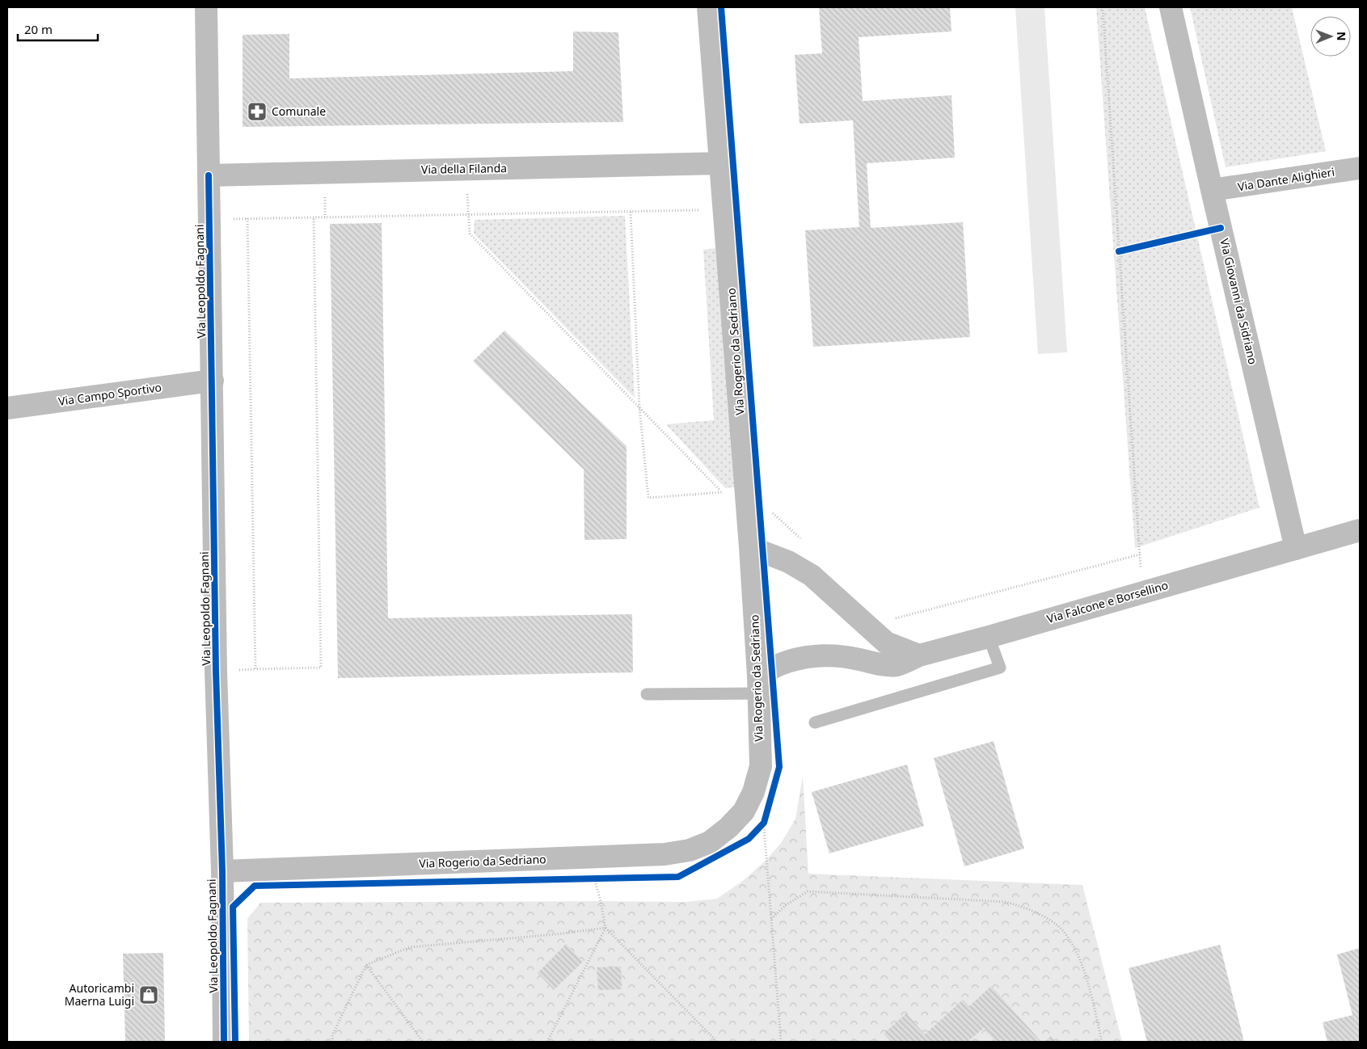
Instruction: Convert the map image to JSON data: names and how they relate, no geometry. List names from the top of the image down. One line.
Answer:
{"streets":{"street":["Via della Filanda","Via Dante Alighieri","Via Leopoldo Fagnani","Via Giovanni da Sidriano","Via Rogerio da Sedriano","Via Campo Sportivo","Via Falcone e Borsellino"]},"crossings":[["Via della Filanda","Via Leopoldo Fagnani"],["Via della Filanda","Via Rogerio da Sedriano"],["Via Dante Alighieri","Via Giovanni da Sidriano"],["Via Leopoldo Fagnani","Via Rogerio da Sedriano"],["Via Leopoldo Fagnani","Via Campo Sportivo"],["Via Giovanni da Sidriano","Via Falcone e Borsellino"],["Via Rogerio da Sedriano","Via Falcone e Borsellino"]],"places":{"pharmacy":["Comunale"],"shop":["Autoricambi Maerna Luigi"]},"scale_bar":"20 m","north":"right"}
